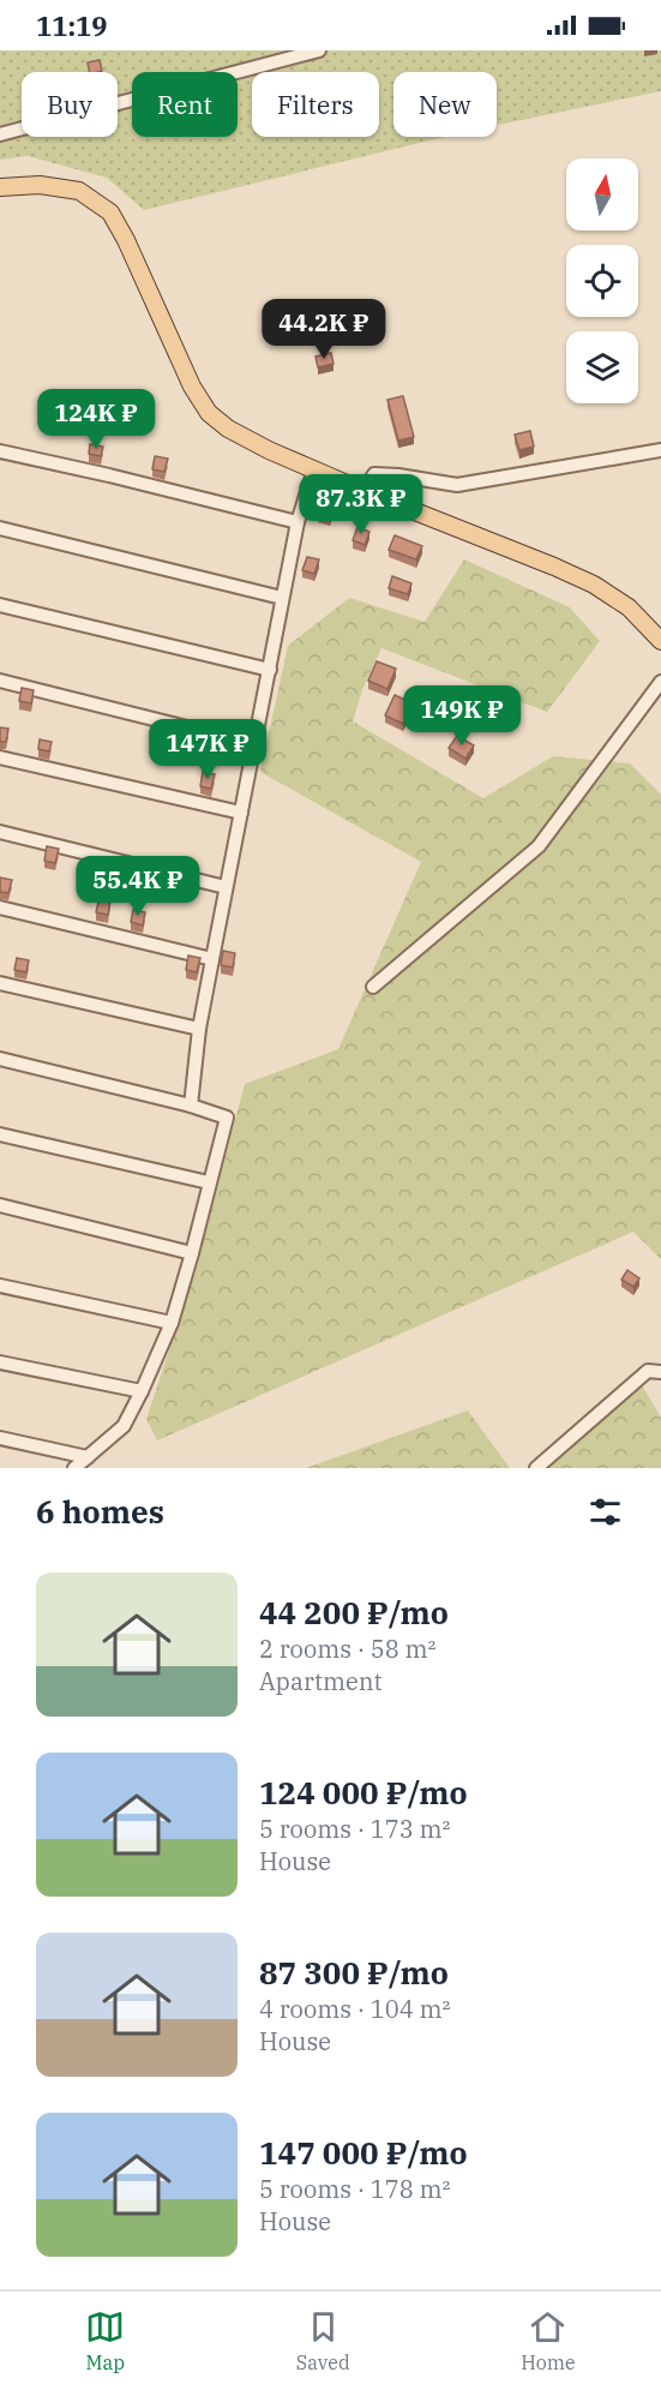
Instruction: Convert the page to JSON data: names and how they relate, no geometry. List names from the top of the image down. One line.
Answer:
{"north":"top","page":{"status":"11:19","chip":["Buy","Rent","Filters","New"],"price":["44.2K ₽","124K ₽","87.3K ₽","149K ₽","147K ₽","55.4K ₽"],"heading":"6 homes","list":[{"name":"44 200 ₽/mo","note":"2 rooms · 58 m² · Apartment"},{"name":"124 000 ₽/mo","note":"5 rooms · 173 m² · House"},{"name":"87 300 ₽/mo","note":"4 rooms · 104 m² · House"},{"name":"147 000 ₽/mo","note":"5 rooms · 178 m² · House"}],"tabs":["Map","Saved","Home"]}}
